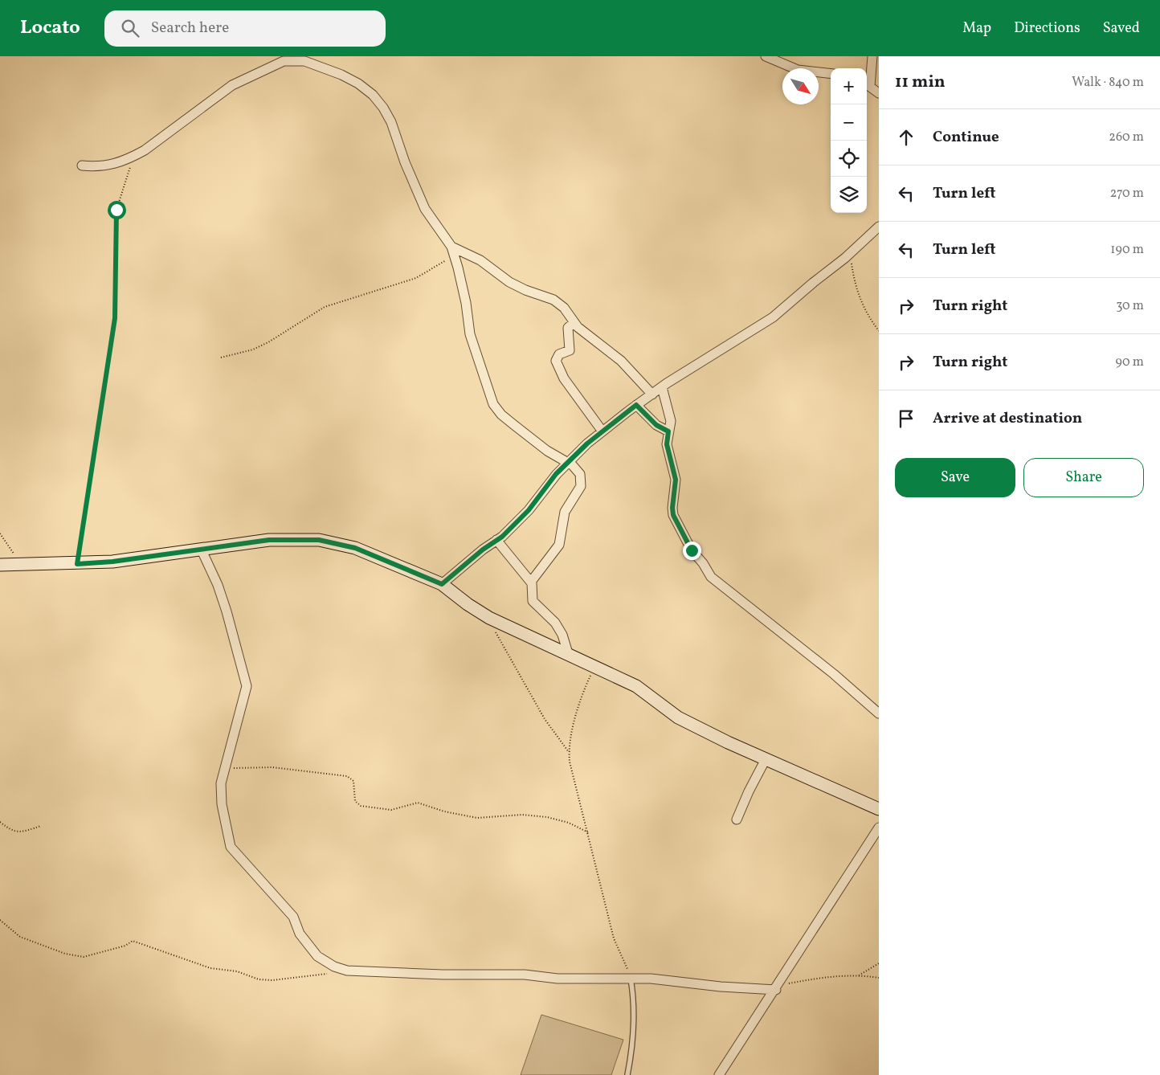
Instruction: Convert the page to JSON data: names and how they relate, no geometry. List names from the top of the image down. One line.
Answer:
{"north":"bottom right","page":{"header":"Locato","search":"Search here","nav":["Map","Directions","Saved"],"heading":["11 min","Walk · 840 m"],"map_buttons":["+","−"],"list":[["Continue","260 m"],["Turn left","270 m"],["Turn left","190 m"],["Turn right","30 m"],["Turn right","90 m"],"Arrive at destination"],"buttons":["Save","Share"]}}
